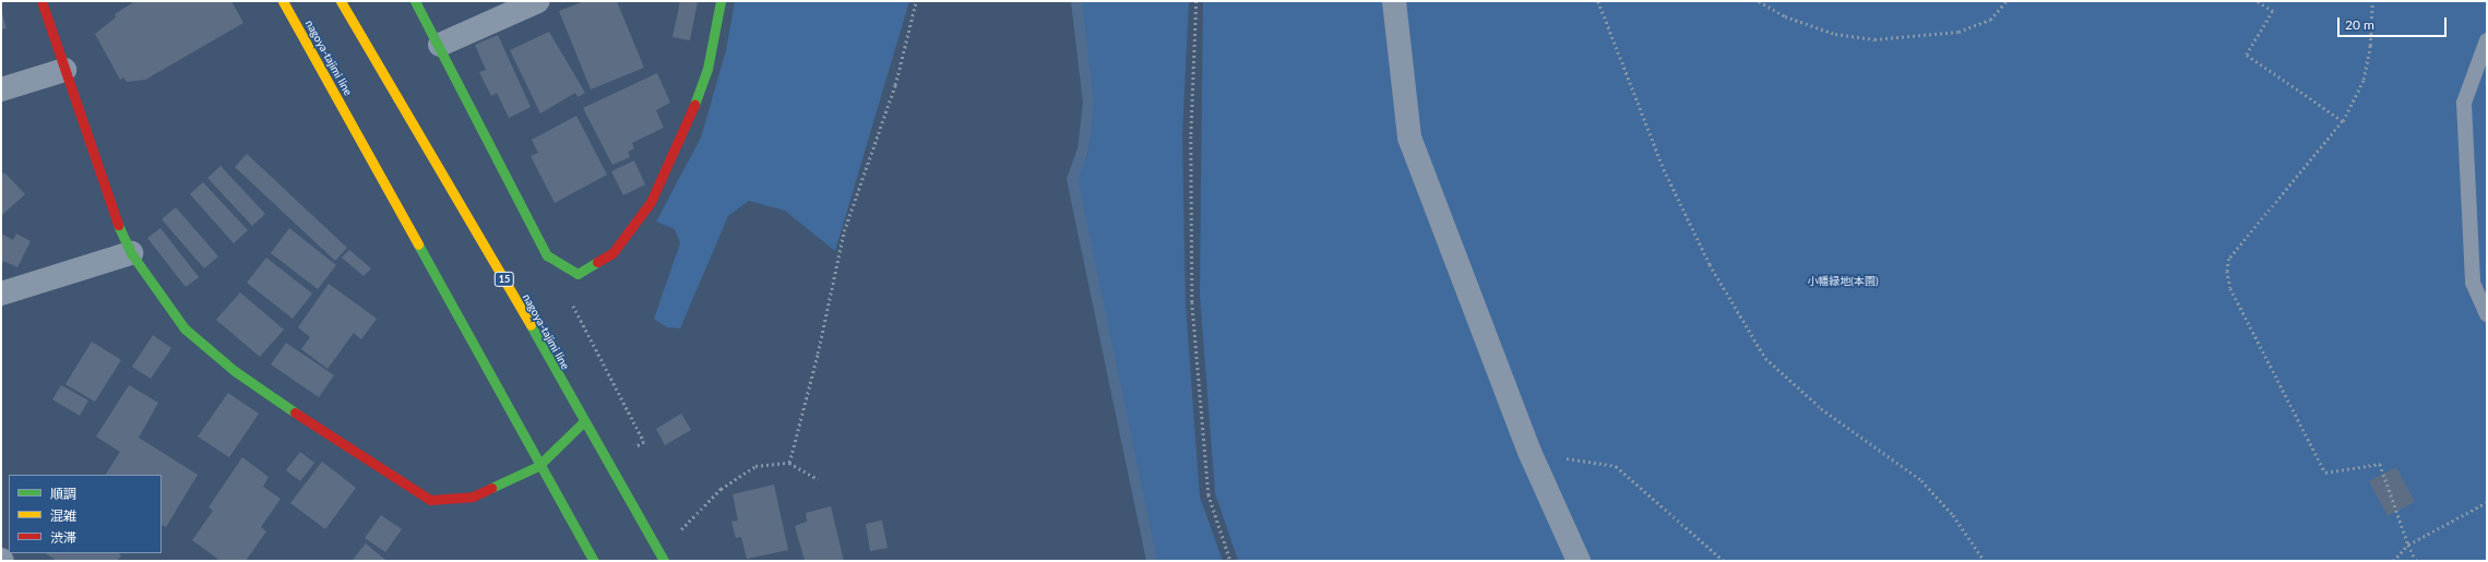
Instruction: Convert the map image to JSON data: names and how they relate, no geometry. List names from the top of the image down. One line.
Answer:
{"streets":{"street":["nagoya-tajimi line","15"]},"parks":["小幡緑地(本園)"],"legend":["順調","混雑","渋滞"],"scale_bar":"20 m"}
